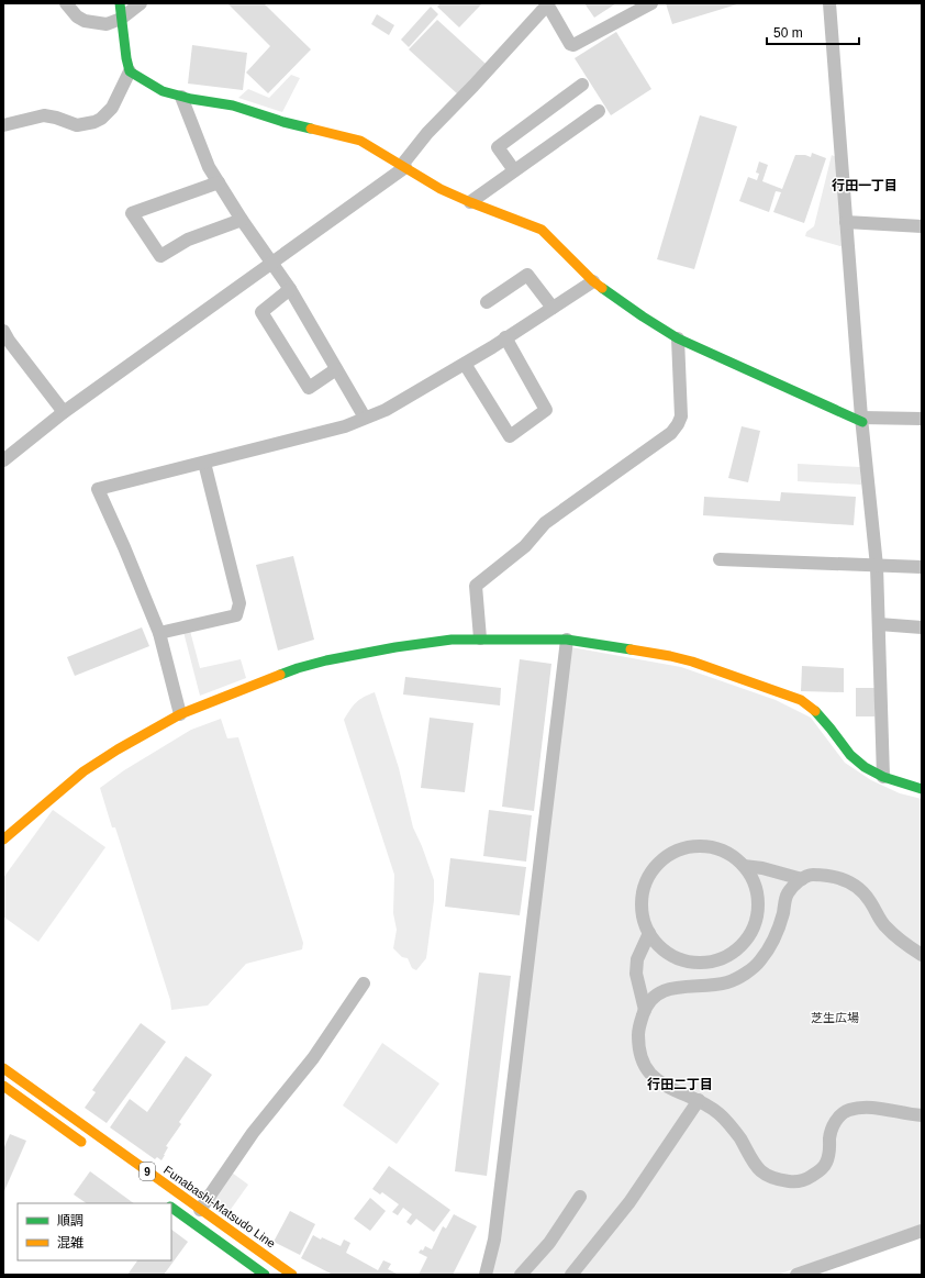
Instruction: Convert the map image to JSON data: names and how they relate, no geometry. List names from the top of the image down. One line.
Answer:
{"streets":{"street":["9","Funabashi-Matsudo Line"]},"districts":["行田一丁目","行田二丁目"],"parks":["芝生広場"],"legend":["順調","混雑"],"scale_bar":"50 m"}
